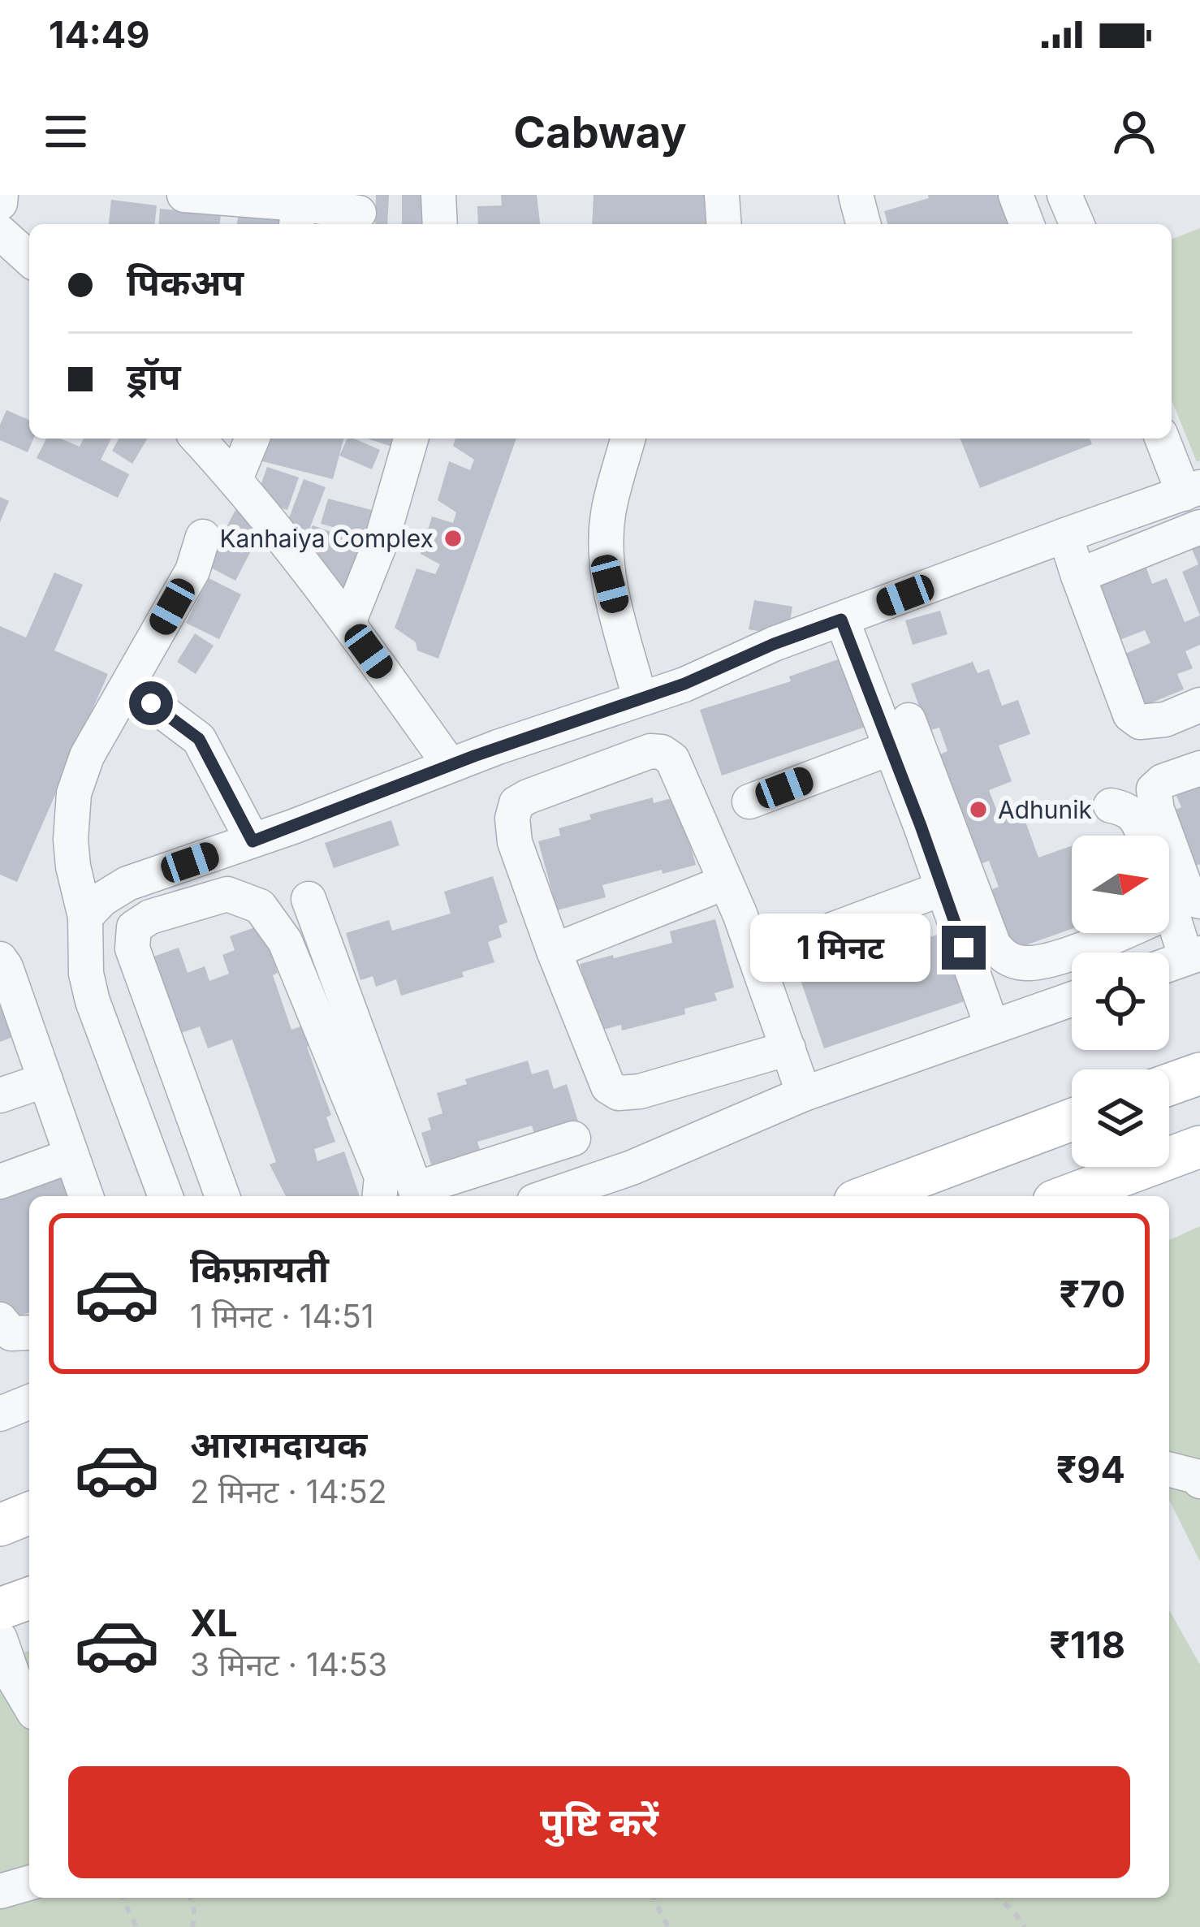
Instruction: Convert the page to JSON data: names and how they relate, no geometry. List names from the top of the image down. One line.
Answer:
{"places":["Kanhaiya Complex","Adhunik"],"north":"right","page":{"status":"14:49","header":"Cabway","banner":["पिकअप","ड्रॉप"],"bubble":"1 मिनट","list":[{"name":"किफ़ायती","note":"1 मिनट · 14:51","value":"₹70"},{"name":"आरामदायक","note":"2 मिनट · 14:52","value":"₹94"},{"name":"XL","note":"3 मिनट · 14:53","value":"₹118"}],"buttons":"पुष्टि करें"}}
